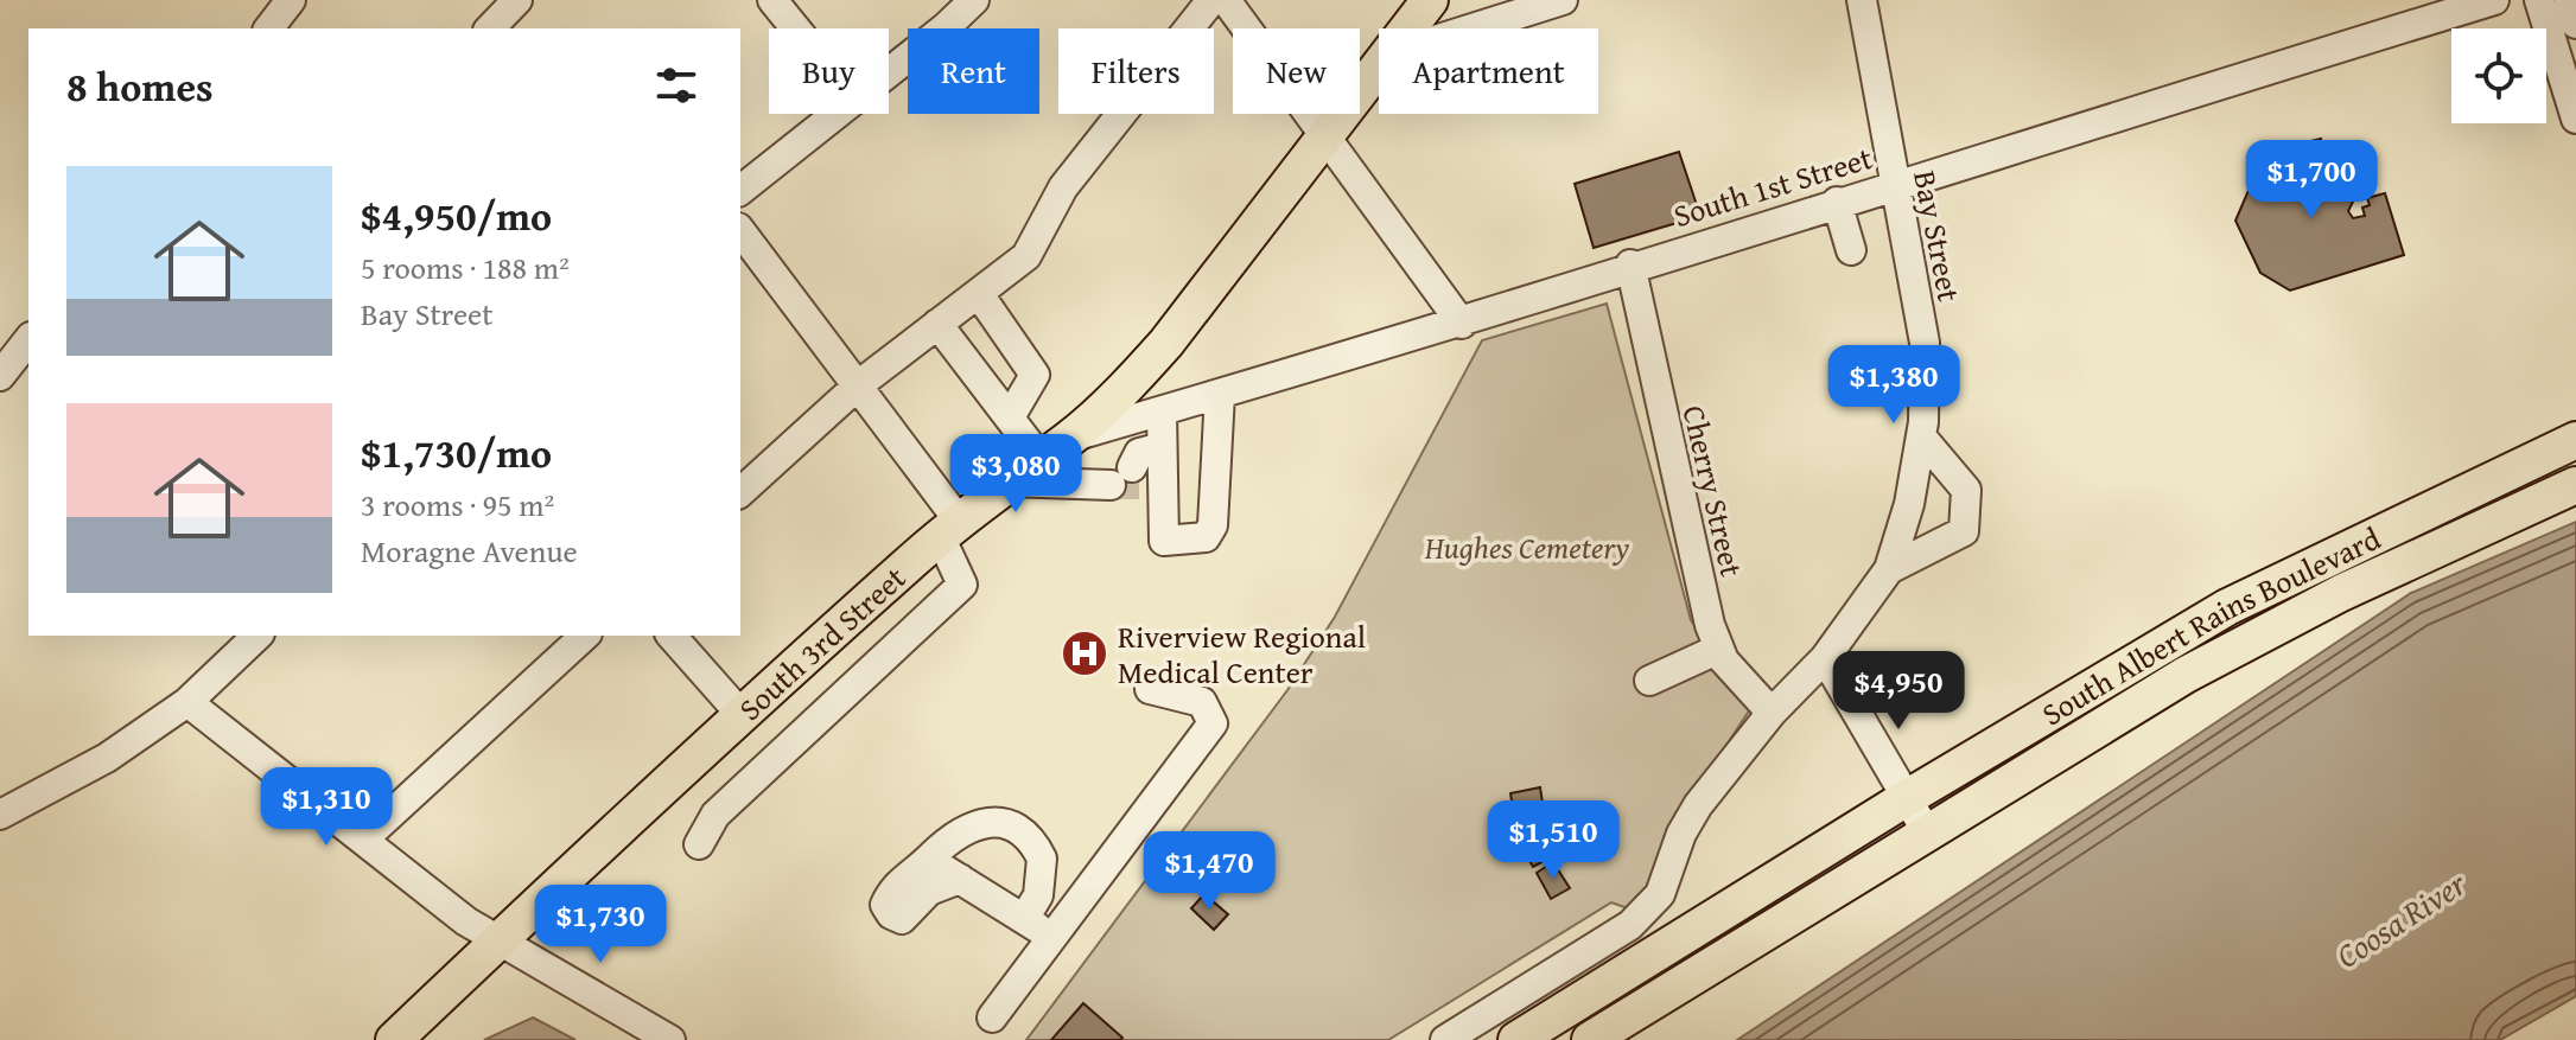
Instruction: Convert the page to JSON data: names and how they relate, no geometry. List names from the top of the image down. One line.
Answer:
{"streets":{"main road":["South Albert Rains Boulevard","South 3rd Street"],"street":["South 1st Street","Bay Street","Cherry Street"]},"crossings":[["South 1st Street","Bay Street"],["South 1st Street","Cherry Street"],["South 1st Street","South 3rd Street"],["Bay Street","Cherry Street"]],"water":["Coosa River"],"parks":["Hughes Cemetery"],"places":{"hospital":["Riverview Regional Medical Center"]},"page":{"chip":["Buy","Rent","Filters","New","Apartment"],"heading":"8 homes","price":["$1,700","$1,380","$3,080","$4,950","$1,310","$1,510","$1,470","$1,730"],"list":[{"name":"$4,950/mo","note":"5 rooms · 188 m² · Bay Street"},{"name":"$1,730/mo","note":"3 rooms · 95 m² · Moragne Avenue"}]}}
